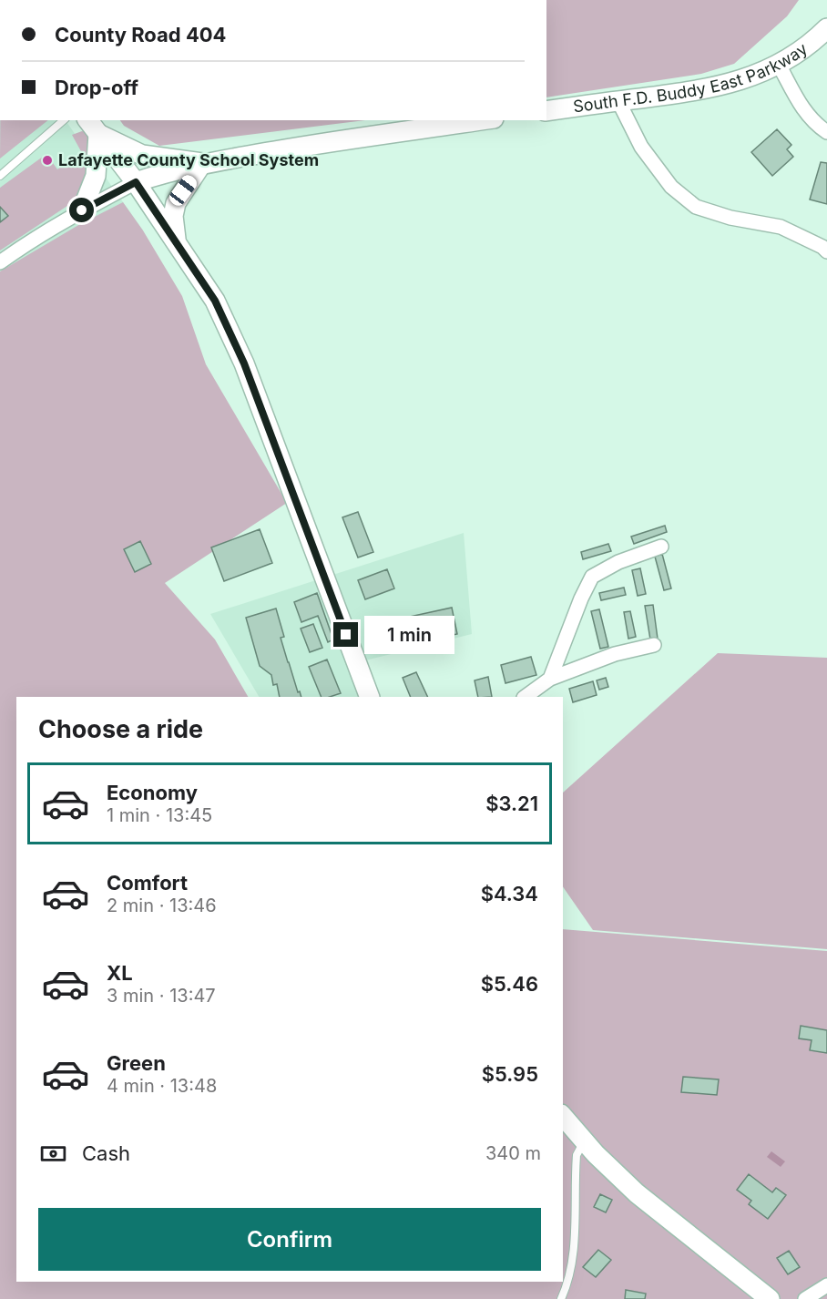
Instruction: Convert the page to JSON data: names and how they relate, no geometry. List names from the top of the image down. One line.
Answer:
{"streets":{"main road":["South F.D. Buddy East Parkway"]},"places":["Lafayette County School System"],"page":{"banner":["County Road 404","Drop-off"],"bubble":"1 min","heading":"Choose a ride","list":[{"name":"Economy","note":"1 min · 13:45","value":"$3.21"},{"name":"Comfort","note":"2 min · 13:46","value":"$4.34"},{"name":"XL","note":"3 min · 13:47","value":"$5.46"},{"name":"Green","note":"4 min · 13:48","value":"$5.95"}],"pay":["Cash","340 m"],"buttons":"Confirm"}}
